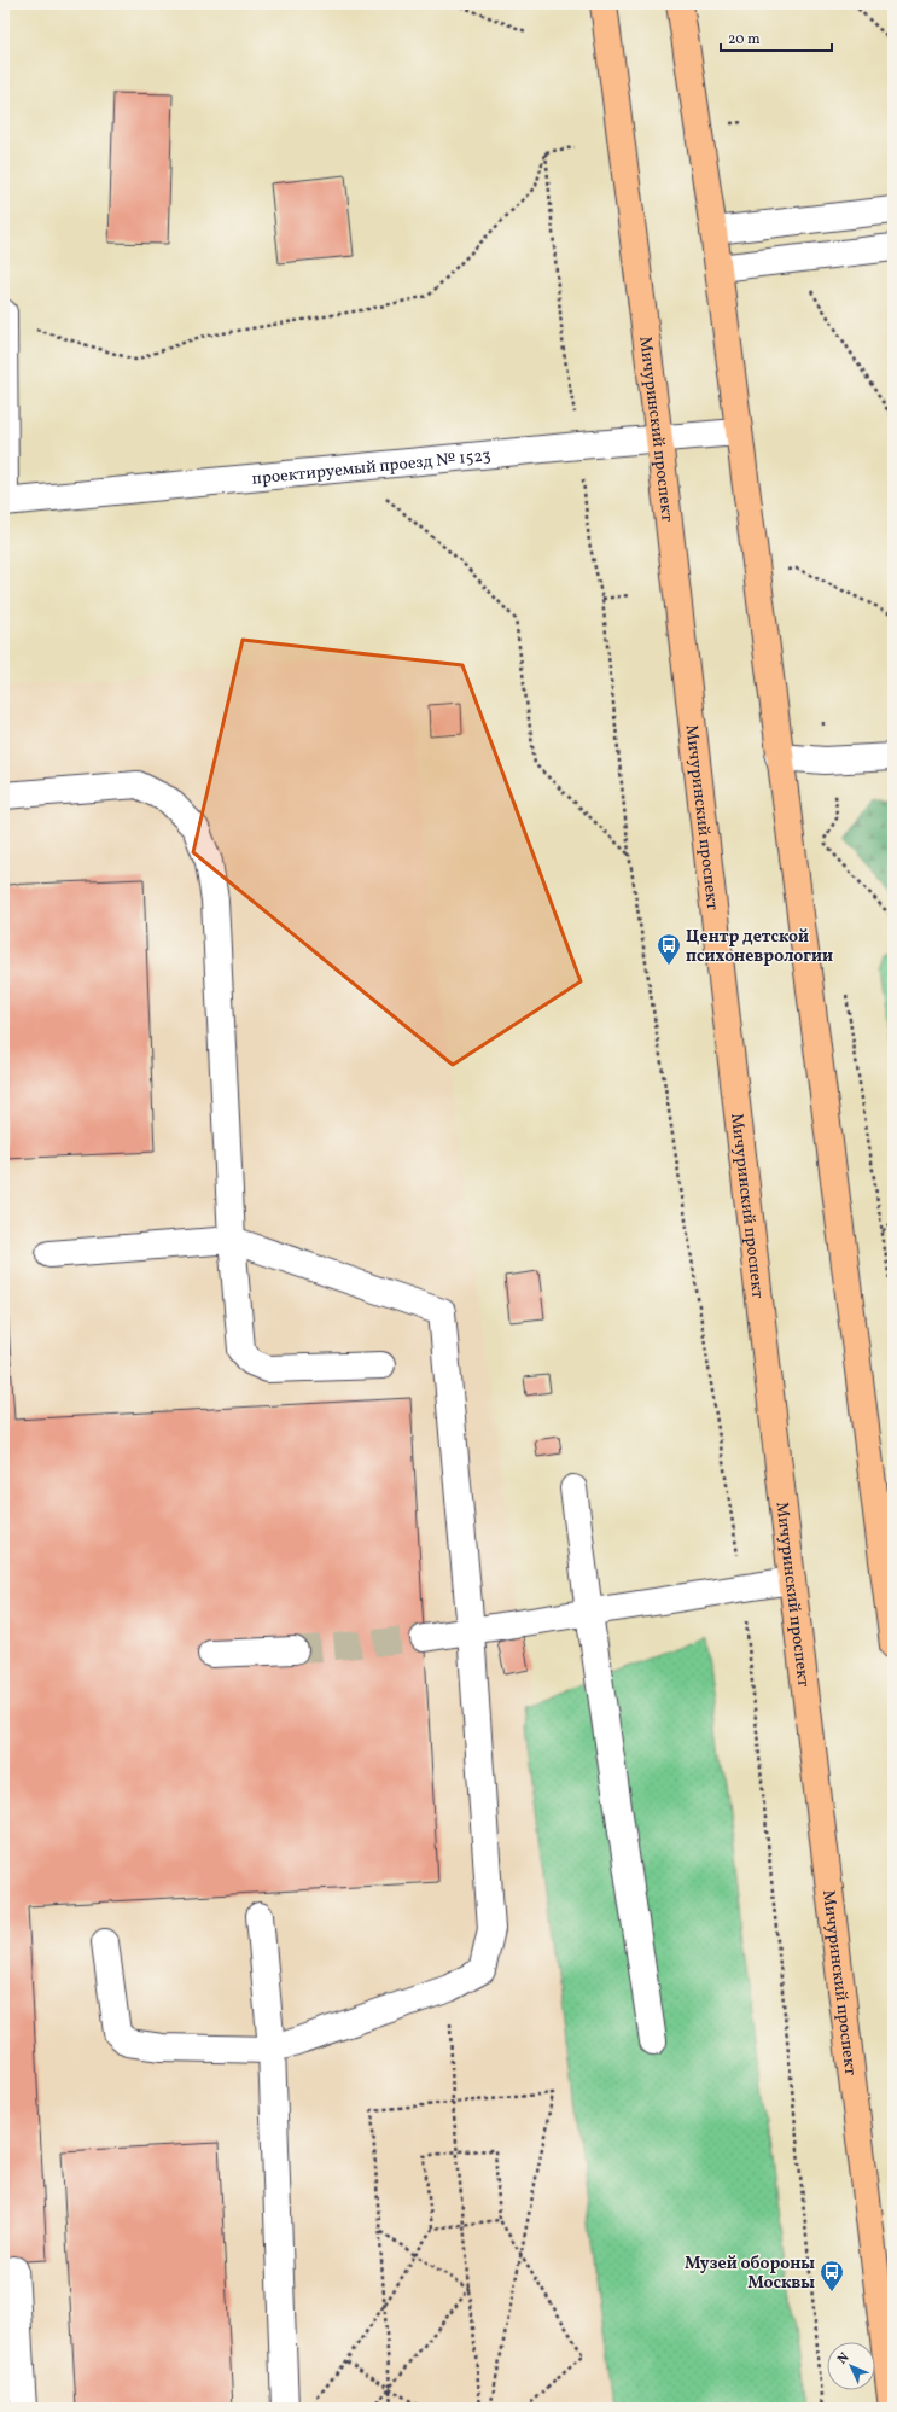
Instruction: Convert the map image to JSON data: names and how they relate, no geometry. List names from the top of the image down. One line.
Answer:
{"streets":{"main road":["Мичуринский проспект"],"street":["проектируемый проезд № 1523"]},"crossings":[["Мичуринский проспект","проектируемый проезд № 1523"]],"places":{"bus stop":["Центр детской психоневрологии","Музей обороны Москвы"]},"scale_bar":"20 m","north":"top left"}
